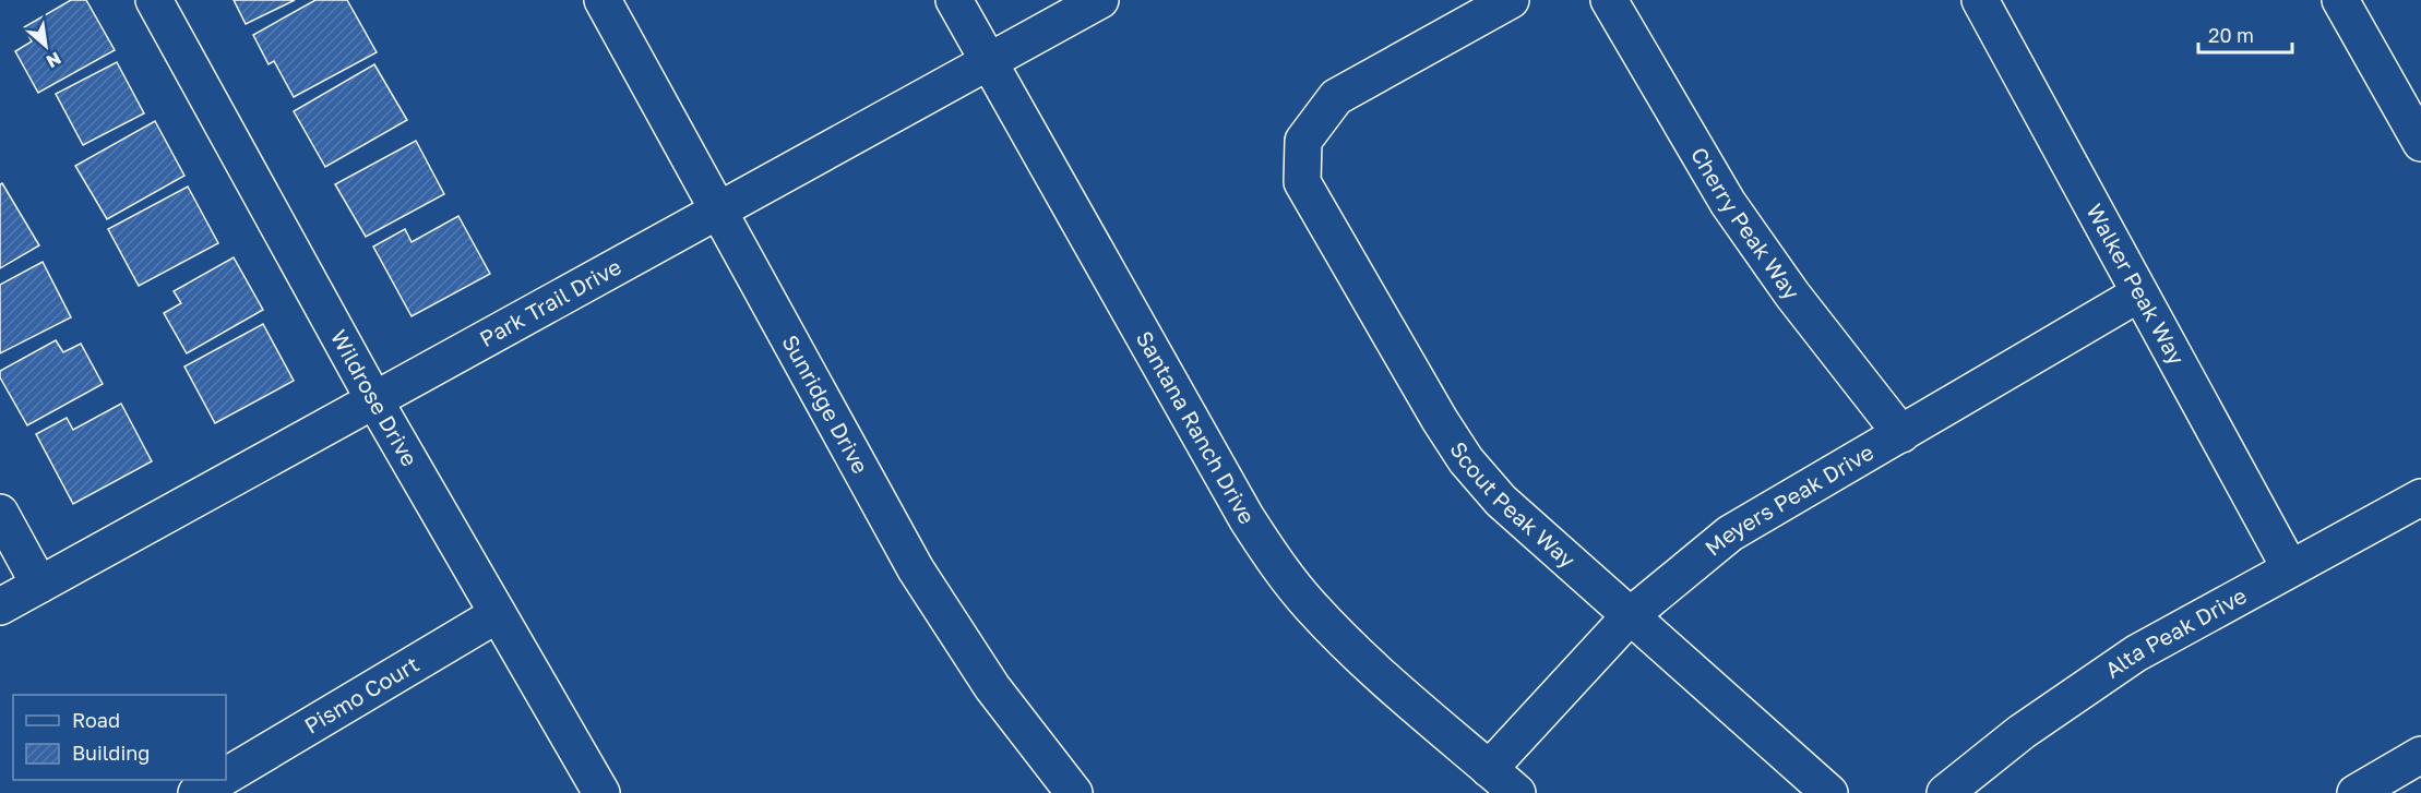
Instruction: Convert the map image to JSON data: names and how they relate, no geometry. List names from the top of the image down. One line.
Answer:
{"streets":{"street":["Cherry Peak Way","Walker Peak Way","Park Trail Drive","Wildrose Drive","Sunridge Drive","Santana Ranch Drive","Meyers Peak Drive","Scout Peak Way","Alta Peak Drive","Pismo Court"]},"crossings":[["Cherry Peak Way","Meyers Peak Drive"],["Walker Peak Way","Meyers Peak Drive"],["Walker Peak Way","Alta Peak Drive"],["Park Trail Drive","Wildrose Drive"],["Park Trail Drive","Sunridge Drive"],["Park Trail Drive","Santana Ranch Drive"],["Wildrose Drive","Pismo Court"],["Santana Ranch Drive","Meyers Peak Drive"],["Meyers Peak Drive","Scout Peak Way"]],"legend":["Road","Building"],"scale_bar":"20 m","north":"bottom right"}
